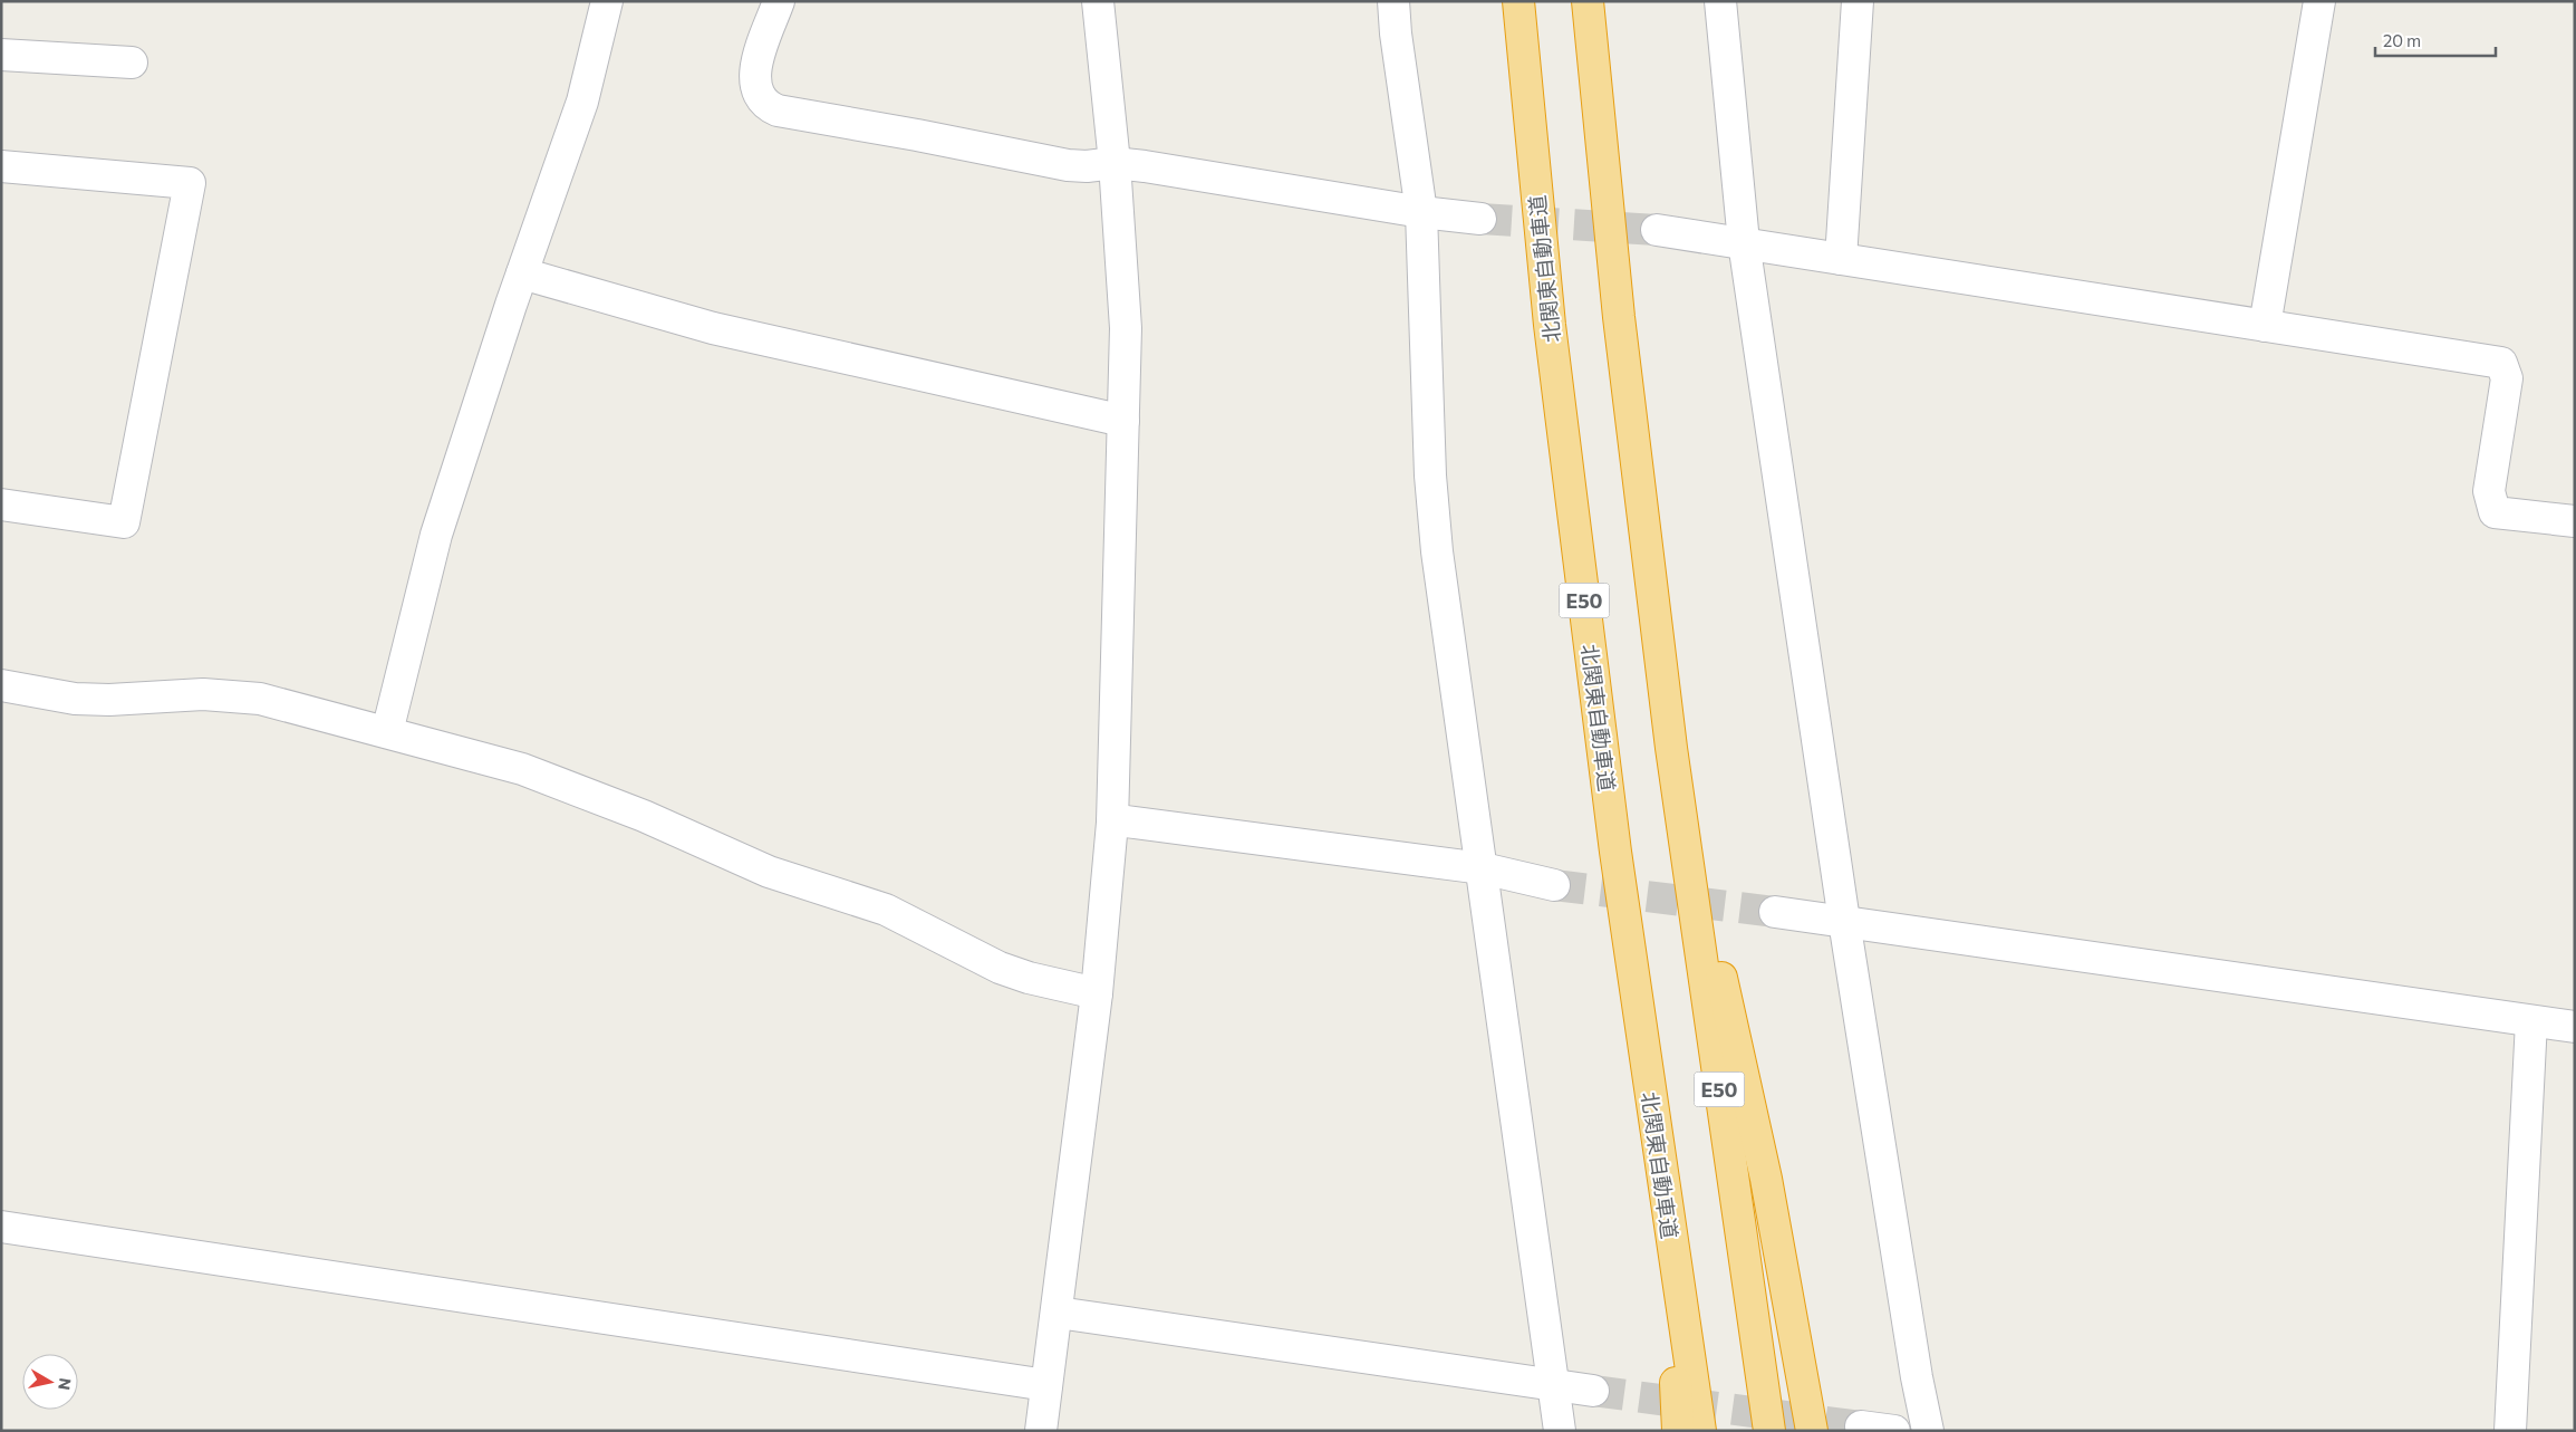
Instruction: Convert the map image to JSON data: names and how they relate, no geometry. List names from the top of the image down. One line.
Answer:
{"streets":{"highway":["北関東自動車道","E50"]},"scale_bar":"20 m","north":"right"}
